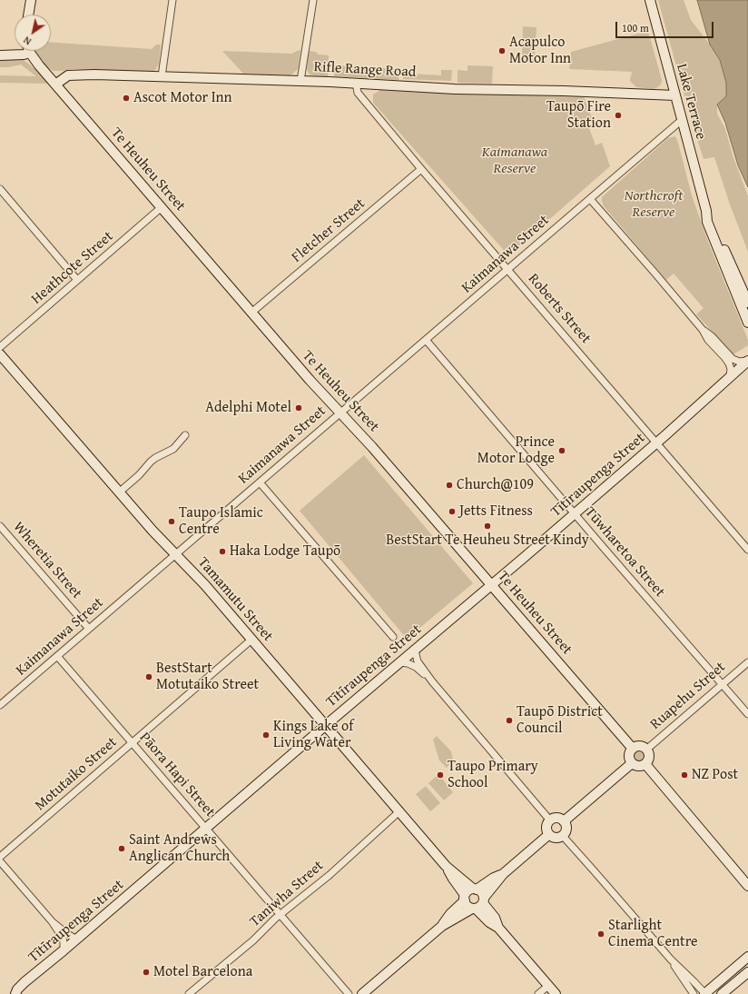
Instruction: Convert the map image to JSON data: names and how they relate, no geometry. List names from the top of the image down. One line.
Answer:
{"streets":{"street":["Rifle Range Road","Lake Terrace","Te Heuheu Street","Fletcher Street","Kaimanawa Street","Heathcote Street","Roberts Street","Tītīraupenga Street","Tūwharetoa Street","Wheretia Street","Tamamutu Street","Ruapehu Street","Motutaiko Street","Pāora Hapi Street","Taniwha Street"]},"crossings":[["Rifle Range Road","Lake Terrace"],["Rifle Range Road","Te Heuheu Street"],["Rifle Range Road","Roberts Street"],["Lake Terrace","Kaimanawa Street"],["Te Heuheu Street","Fletcher Street"],["Te Heuheu Street","Kaimanawa Street"],["Te Heuheu Street","Heathcote Street"],["Te Heuheu Street","Tītīraupenga Street"],["Te Heuheu Street","Ruapehu Street"],["Fletcher Street","Roberts Street"],["Kaimanawa Street","Roberts Street"],["Kaimanawa Street","Tūwharetoa Street"],["Kaimanawa Street","Wheretia Street"],["Kaimanawa Street","Tamamutu Street"],["Kaimanawa Street","Pāora Hapi Street"],["Roberts Street","Tītīraupenga Street"],["Tītīraupenga Street","Tūwharetoa Street"],["Tītīraupenga Street","Tamamutu Street"],["Tītīraupenga Street","Pāora Hapi Street"],["Tūwharetoa Street","Ruapehu Street"],["Tamamutu Street","Motutaiko Street"],["Tamamutu Street","Taniwha Street"],["Motutaiko Street","Pāora Hapi Street"],["Pāora Hapi Street","Taniwha Street"]],"parks":["Kaimanawa Reserve","Northcroft Reserve"],"places":["Acapulco Motor Inn","Ascot Motor Inn","Taupō Fire Station","Adelphi Motel","Prince Motor Lodge","Church@109","Jetts Fitness","Taupo Islamic Centre","BestStart Te Heuheu Street Kindy","Haka Lodge Taupō","BestStart Motutaiko Street","Taupō District Council","Kings Lake of Living Water","Taupo Primary School","NZ Post","Saint Andrews Anglican Church","Starlight Cinema Centre","Motel Barcelona"],"scale_bar":"100 m","north":"bottom left"}
